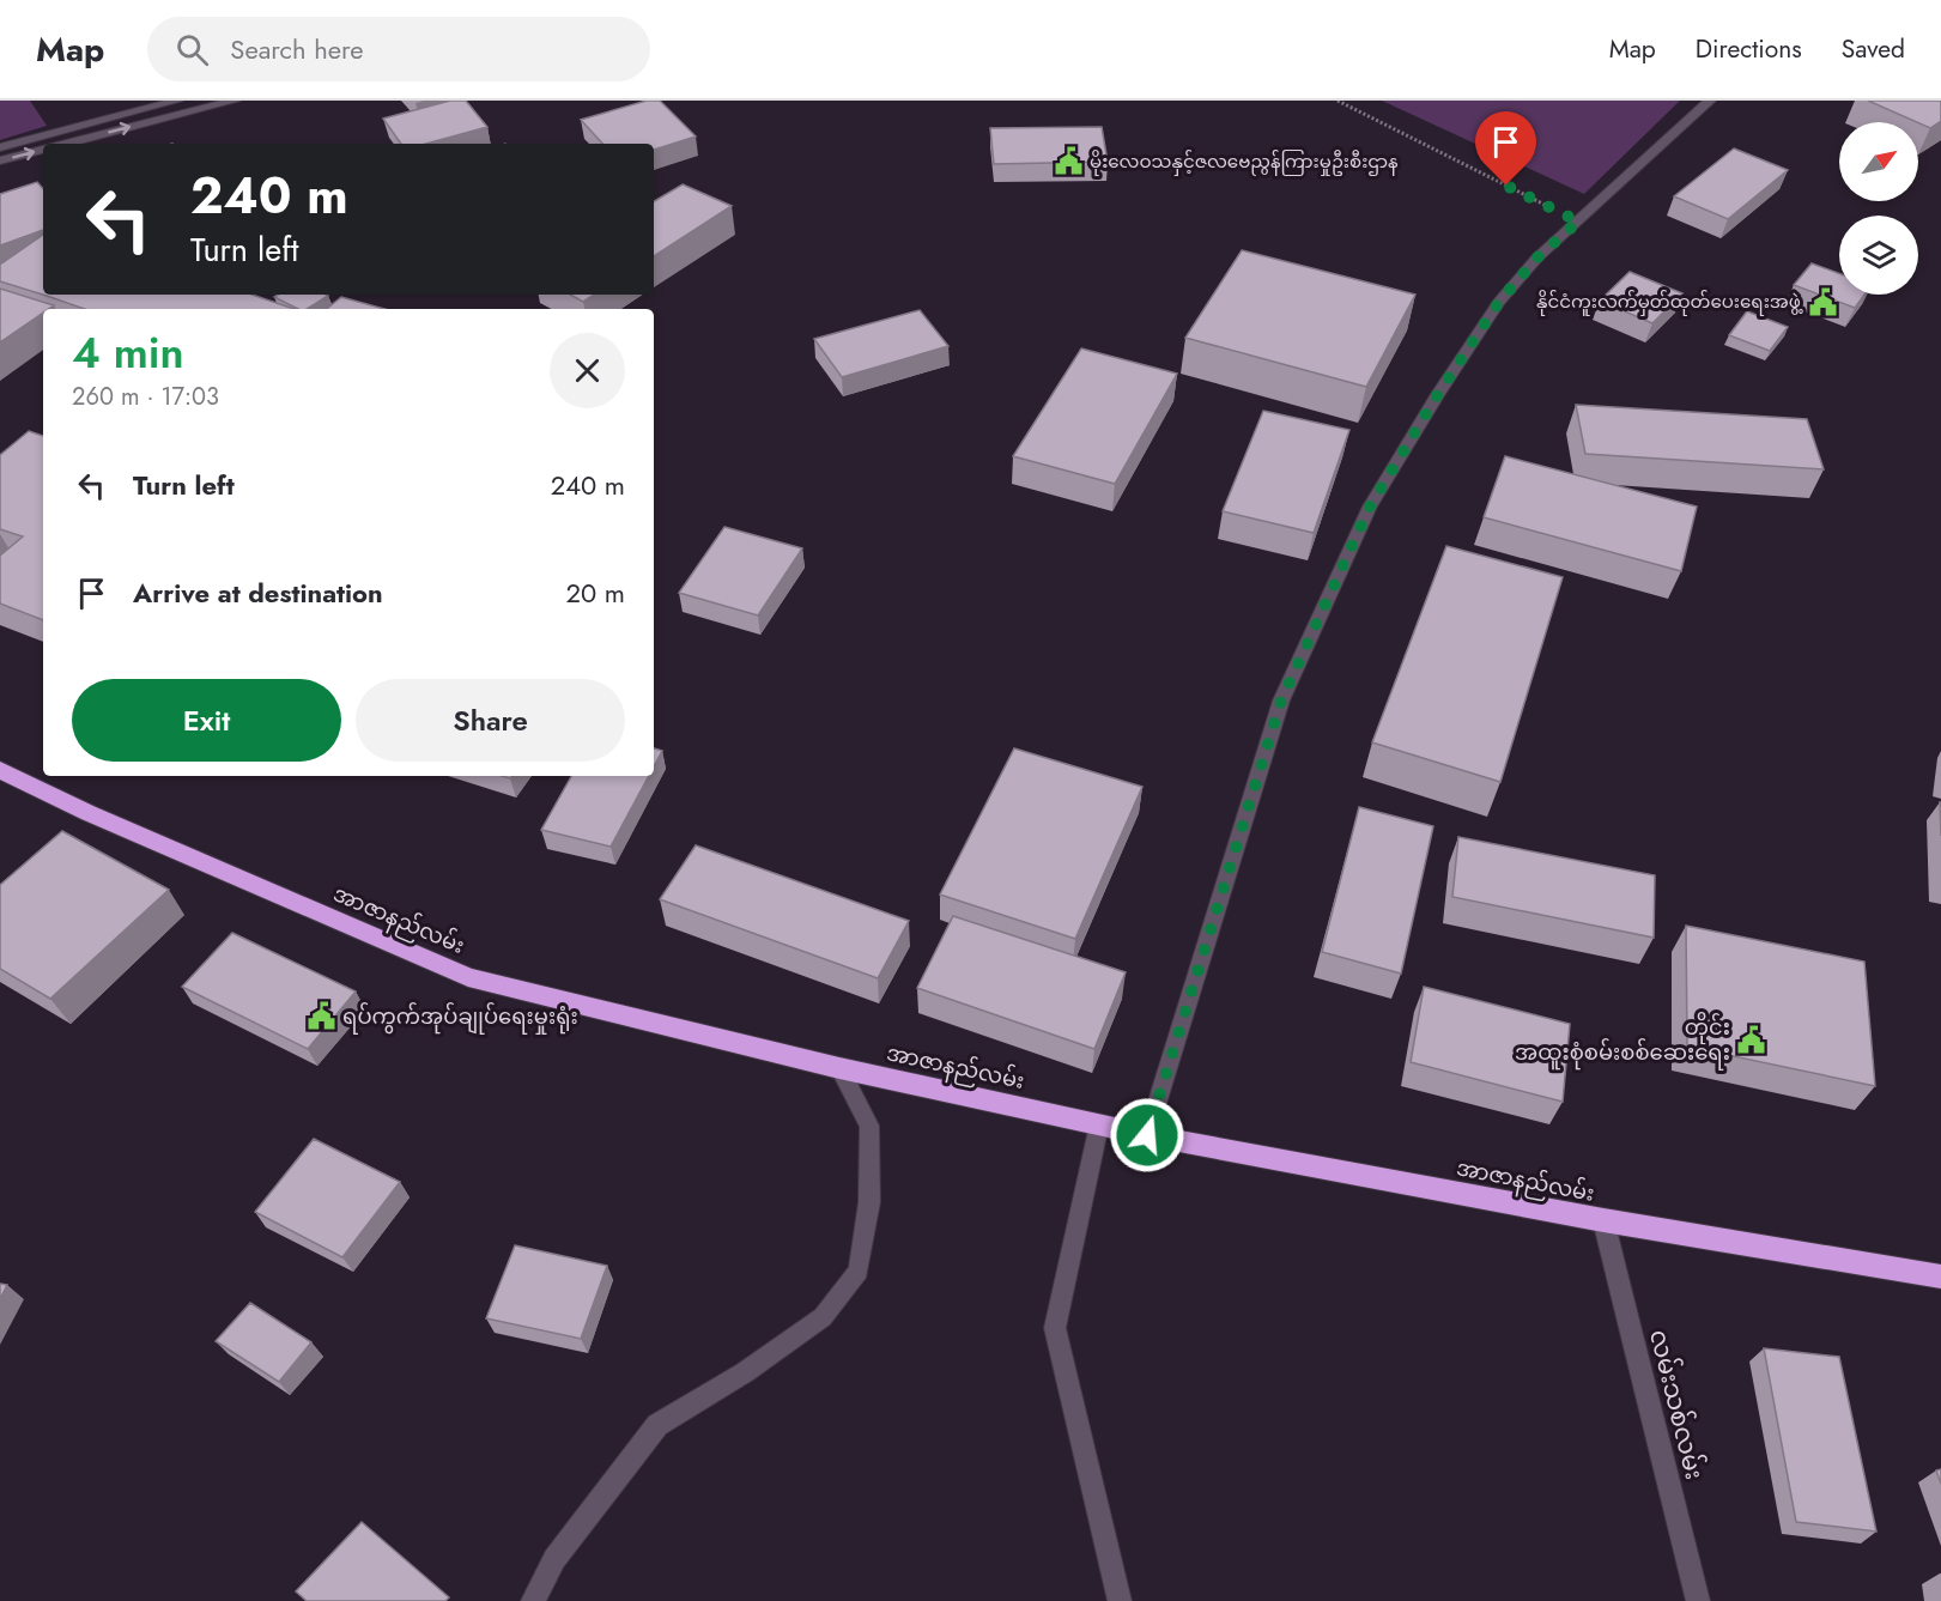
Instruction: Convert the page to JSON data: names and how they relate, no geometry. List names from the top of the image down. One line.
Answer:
{"streets":{"highway":["အာဇာနည်လမ်း"],"street":["လမ်းသစ်လမ်း"]},"crossings":[["အာဇာနည်လမ်း","လမ်းသစ်လမ်း"]],"places":{"public building":["မိုးလေဝသနှင့်ဇလဗေညွန်ကြားမှုဦးစီးဌာန","နိုင်ငံကူးလက်မှတ်ထုတ်ပေးရေးအဖွဲ့","ရပ်ကွက်အုပ်ချုပ်ရေးမှုးရုံး","တိုင်း အထူးစုံစမ်းစစ်ဆေးရေး"]},"north":"top right","page":{"header":"Map","search":"Search here","nav":["Map","Directions","Saved"],"turn":["240 m","Turn left"],"heading":["4 min","260 m · 17:03"],"list":[{"name":"Turn left","value":"240 m"},{"name":"Arrive at destination","value":"20 m"}],"buttons":["Exit","Share"]}}
